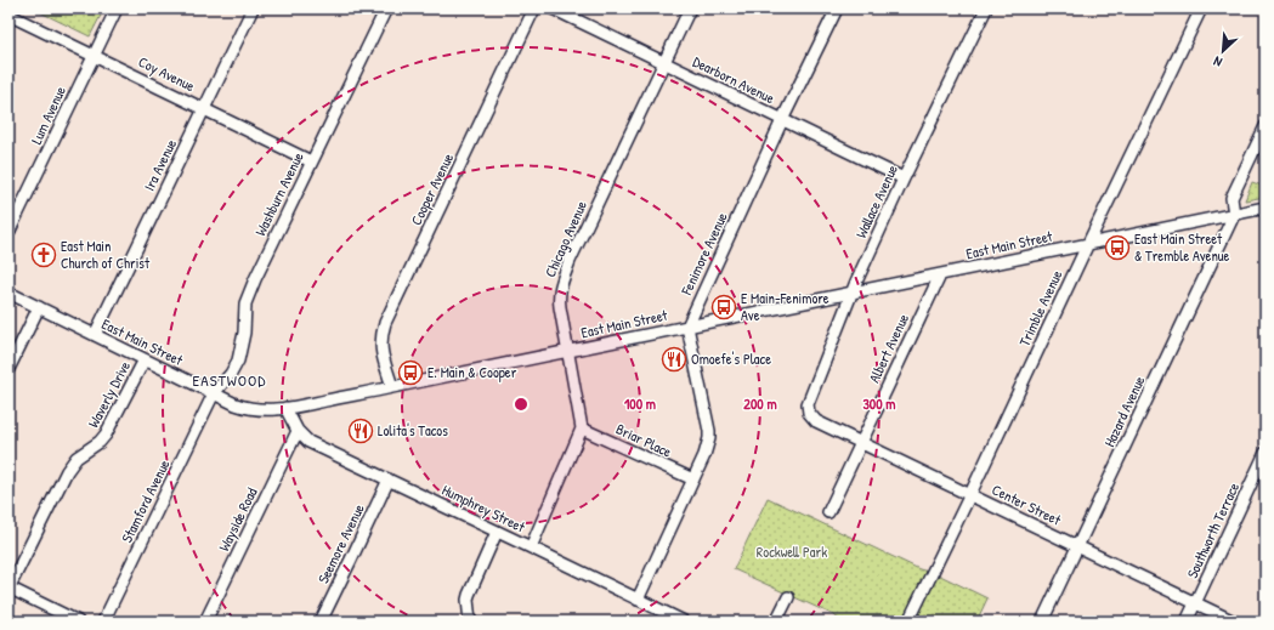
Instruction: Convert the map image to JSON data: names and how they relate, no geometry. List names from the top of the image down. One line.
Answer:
{"streets":{"street":["Coy Avenue","Dearborn Avenue","Lum Avenue","Ira Avenue","Cooper Avenue","Washburn Avenue","Wallace Avenue","Chicago Avenue","East Main Street","Fenimore Avenue","Trimble Avenue","Albert Avenue","Waverly Drive","Hazard Avenue","Briar Place","Stamford Avenue","Center Street","Humphrey Street","Wayside Road","Southworth Terrace","Seemore Avenue"]},"crossings":[["Coy Avenue","Lum Avenue"],["Coy Avenue","Ira Avenue"],["Coy Avenue","Washburn Avenue"],["Dearborn Avenue","Wallace Avenue"],["Dearborn Avenue","Chicago Avenue"],["Dearborn Avenue","Fenimore Avenue"],["Ira Avenue","East Main Street"],["Cooper Avenue","East Main Street"],["Washburn Avenue","East Main Street"],["Washburn Avenue","Stamford Avenue"],["Wallace Avenue","East Main Street"],["Wallace Avenue","Center Street"],["Chicago Avenue","East Main Street"],["Chicago Avenue","Briar Place"],["East Main Street","Fenimore Avenue"],["East Main Street","Trimble Avenue"],["East Main Street","Albert Avenue"],["East Main Street","Waverly Drive"],["East Main Street","Hazard Avenue"],["East Main Street","Stamford Avenue"],["East Main Street","Humphrey Street"],["Trimble Avenue","Center Street"],["Albert Avenue","Center Street"],["Hazard Avenue","Center Street"],["Center Street","Southworth Terrace"],["Humphrey Street","Wayside Road"],["Humphrey Street","Seemore Avenue"]],"districts":["EASTWOOD"],"parks":["Rockwell Park"],"places":{"bus stop":["East Main Street & Tremble Avenue","E Main-Fenimore Ave","E. Main & Cooper"],"church":["East Main Church of Christ"],"restaurant":["Omoefe's Place","Lolita's Tacos"]},"north":"bottom left","rings":["100 m","200 m","300 m"]}
